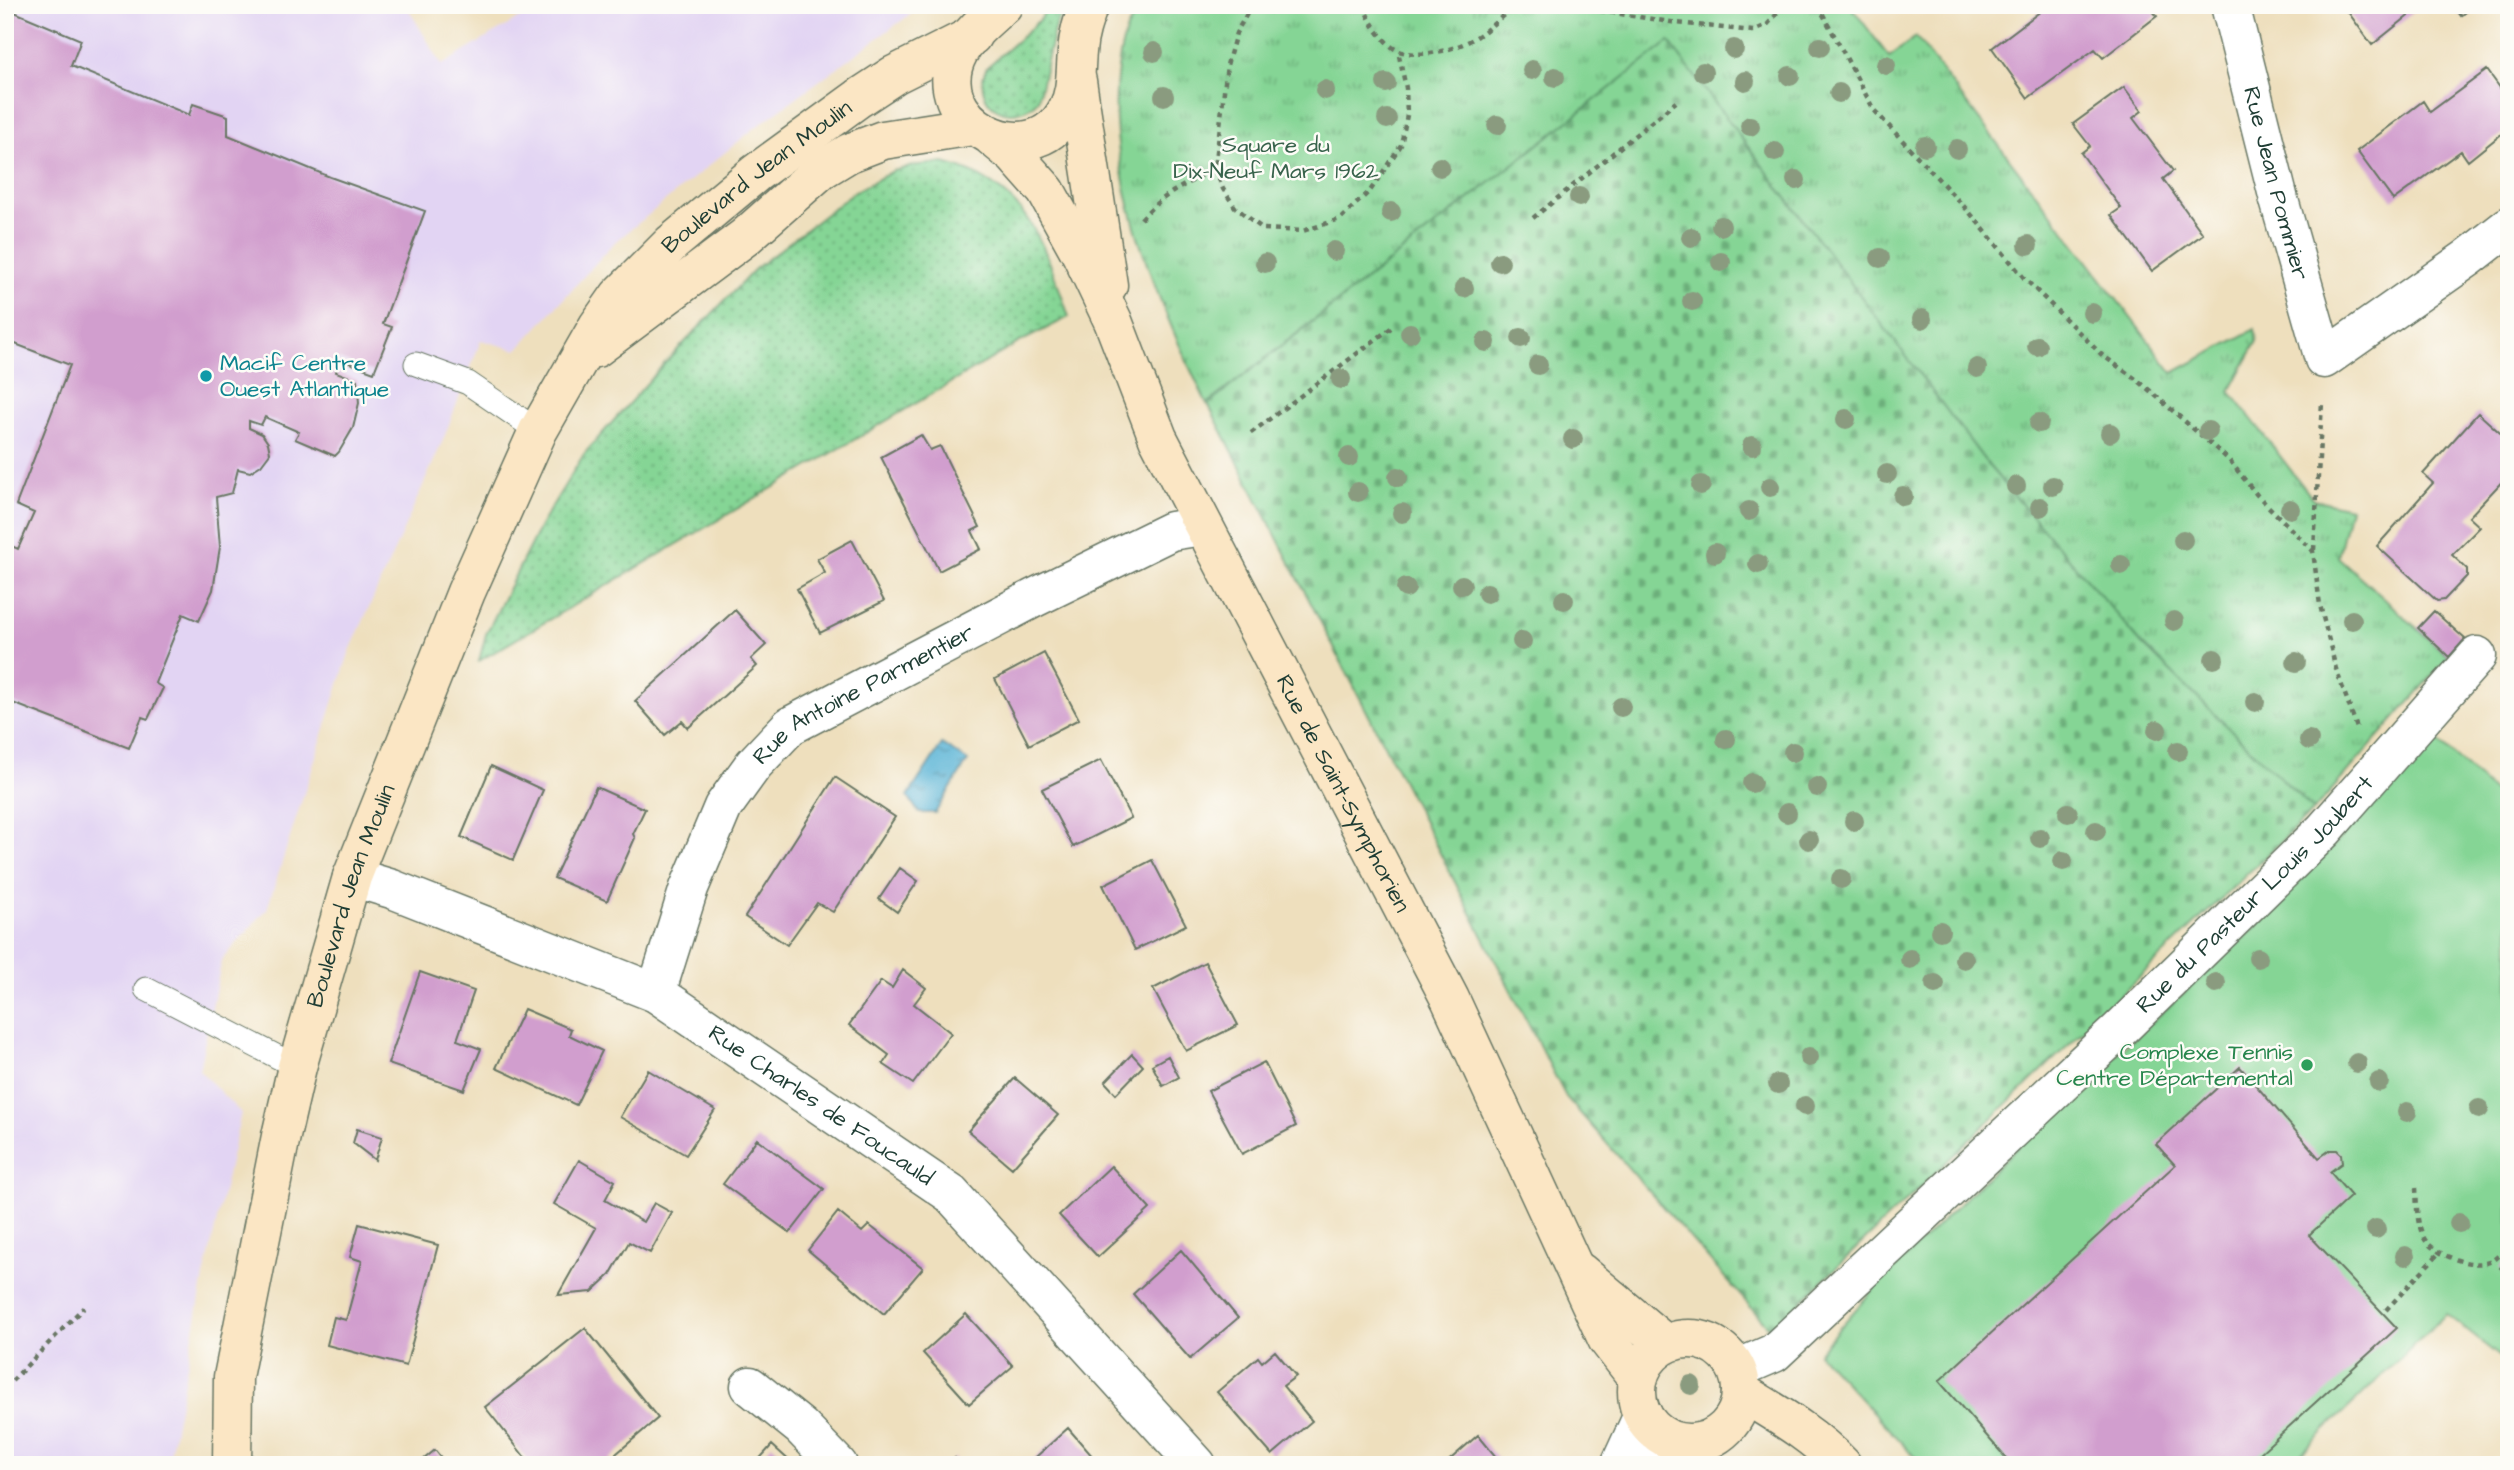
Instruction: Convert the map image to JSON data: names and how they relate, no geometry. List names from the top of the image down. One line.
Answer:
{"streets":{"street":["Boulevard Jean Moulin","Rue Jean Pommier","Rue Antoine Parmentier","Rue de Saint-Symphorien","Rue du Pasteur Louis Joubert","Rue Charles de Foucauld"]},"crossings":[["Boulevard Jean Moulin","Rue de Saint-Symphorien"],["Boulevard Jean Moulin","Rue Charles de Foucauld"],["Rue Antoine Parmentier","Rue de Saint-Symphorien"],["Rue Antoine Parmentier","Rue Charles de Foucauld"],["Rue de Saint-Symphorien","Rue du Pasteur Louis Joubert"]],"parks":["Square du Dix-Neuf Mars 1962"],"places":["Macif Centre Ouest Atlantique","Complexe Tennis Centre Départemental"]}
